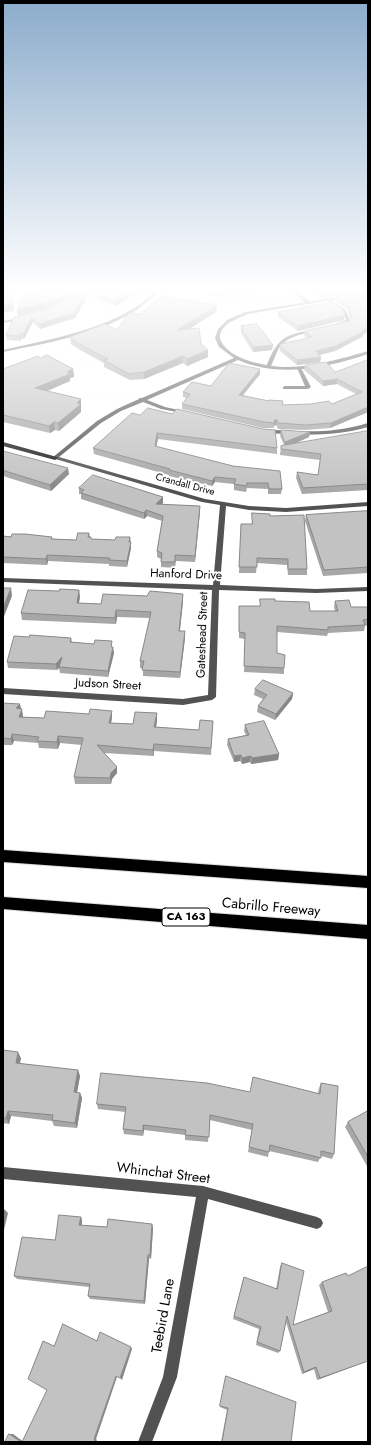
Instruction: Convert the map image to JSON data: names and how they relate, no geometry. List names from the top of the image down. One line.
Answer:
{"streets":{"highway":["Cabrillo Freeway","CA 163"],"street":["Crandall Drive","Hanford Drive","Gateshead Street","Judson Street","Whinchat Street","Teebird Lane"]},"crossings":[["Crandall Drive","Gateshead Street"],["Hanford Drive","Gateshead Street"],["Gateshead Street","Judson Street"],["Whinchat Street","Teebird Lane"]]}
